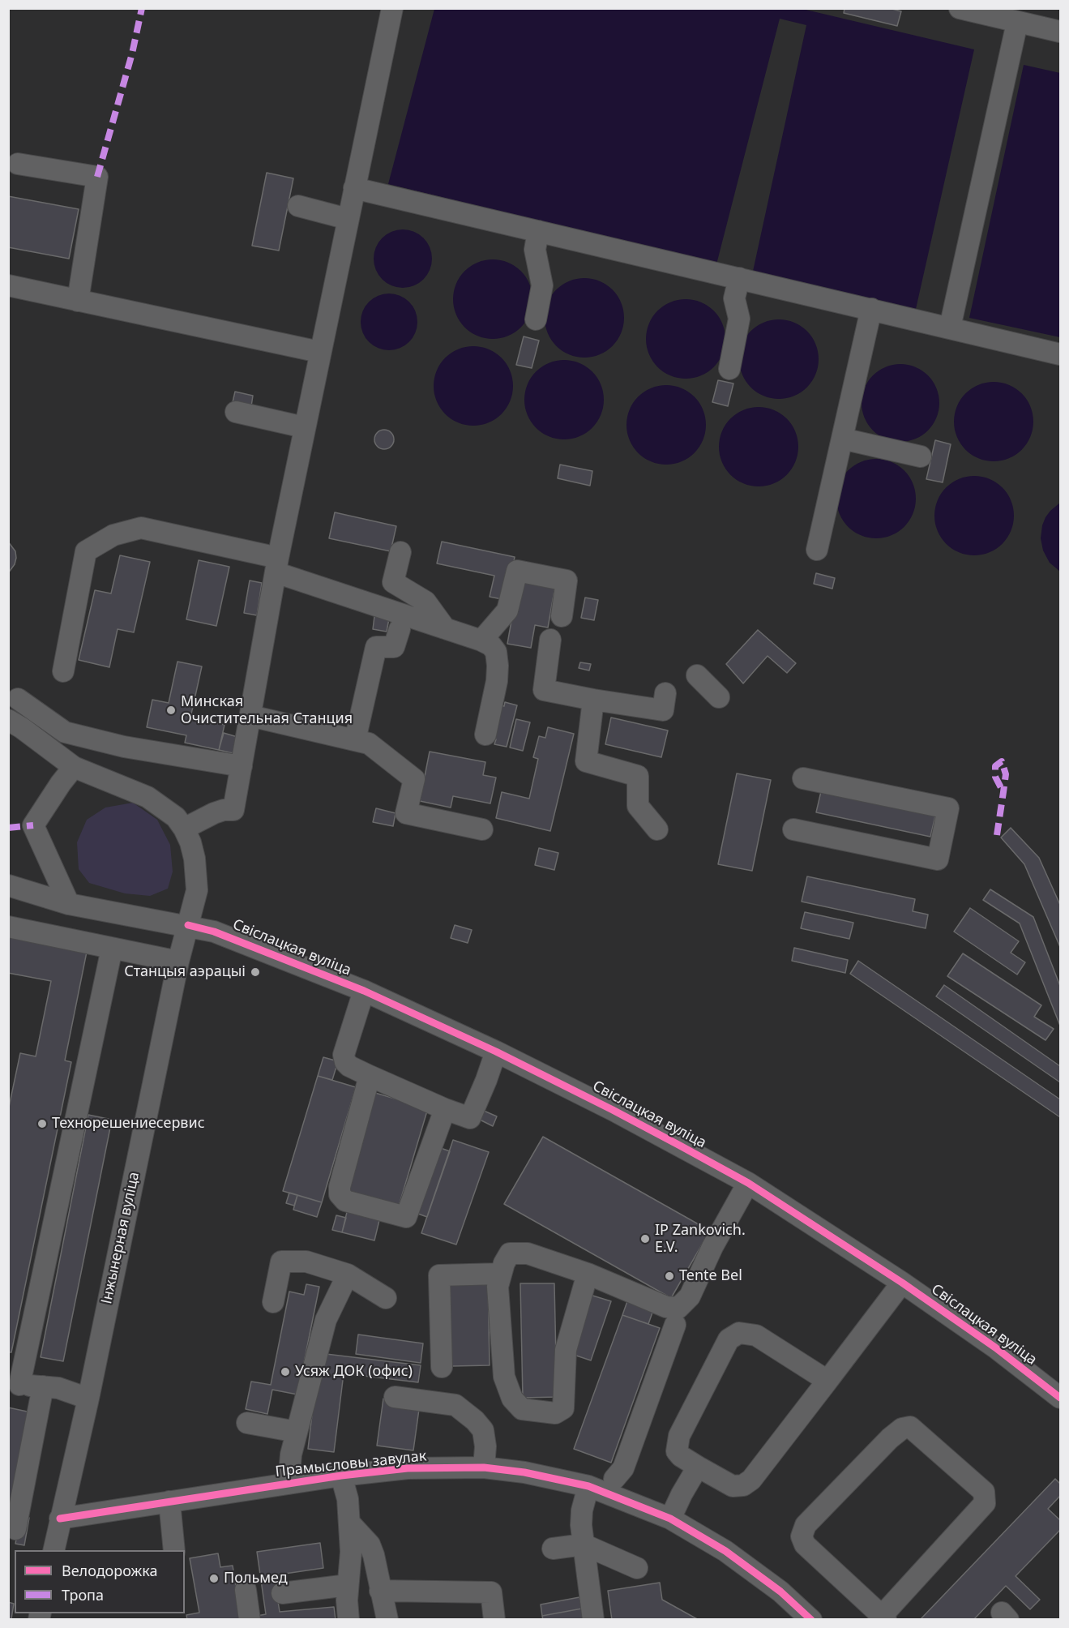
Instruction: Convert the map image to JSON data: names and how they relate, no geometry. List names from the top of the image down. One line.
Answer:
{"streets":{"street":["Свіслацкая вуліца","Інжынерная вуліца","Прамысловы завулак"]},"crossings":[["Свіслацкая вуліца","Інжынерная вуліца"],["Інжынерная вуліца","Прамысловы завулак"]],"places":["Минская Очистительная Станция","Станцыя аэрацыі","Технорешениесервис","IP Zankovich. E.V.","Tente Bel","Усяж ДОК (офис)","Польмед"],"legend":["Велодорожка","Тропа"]}
